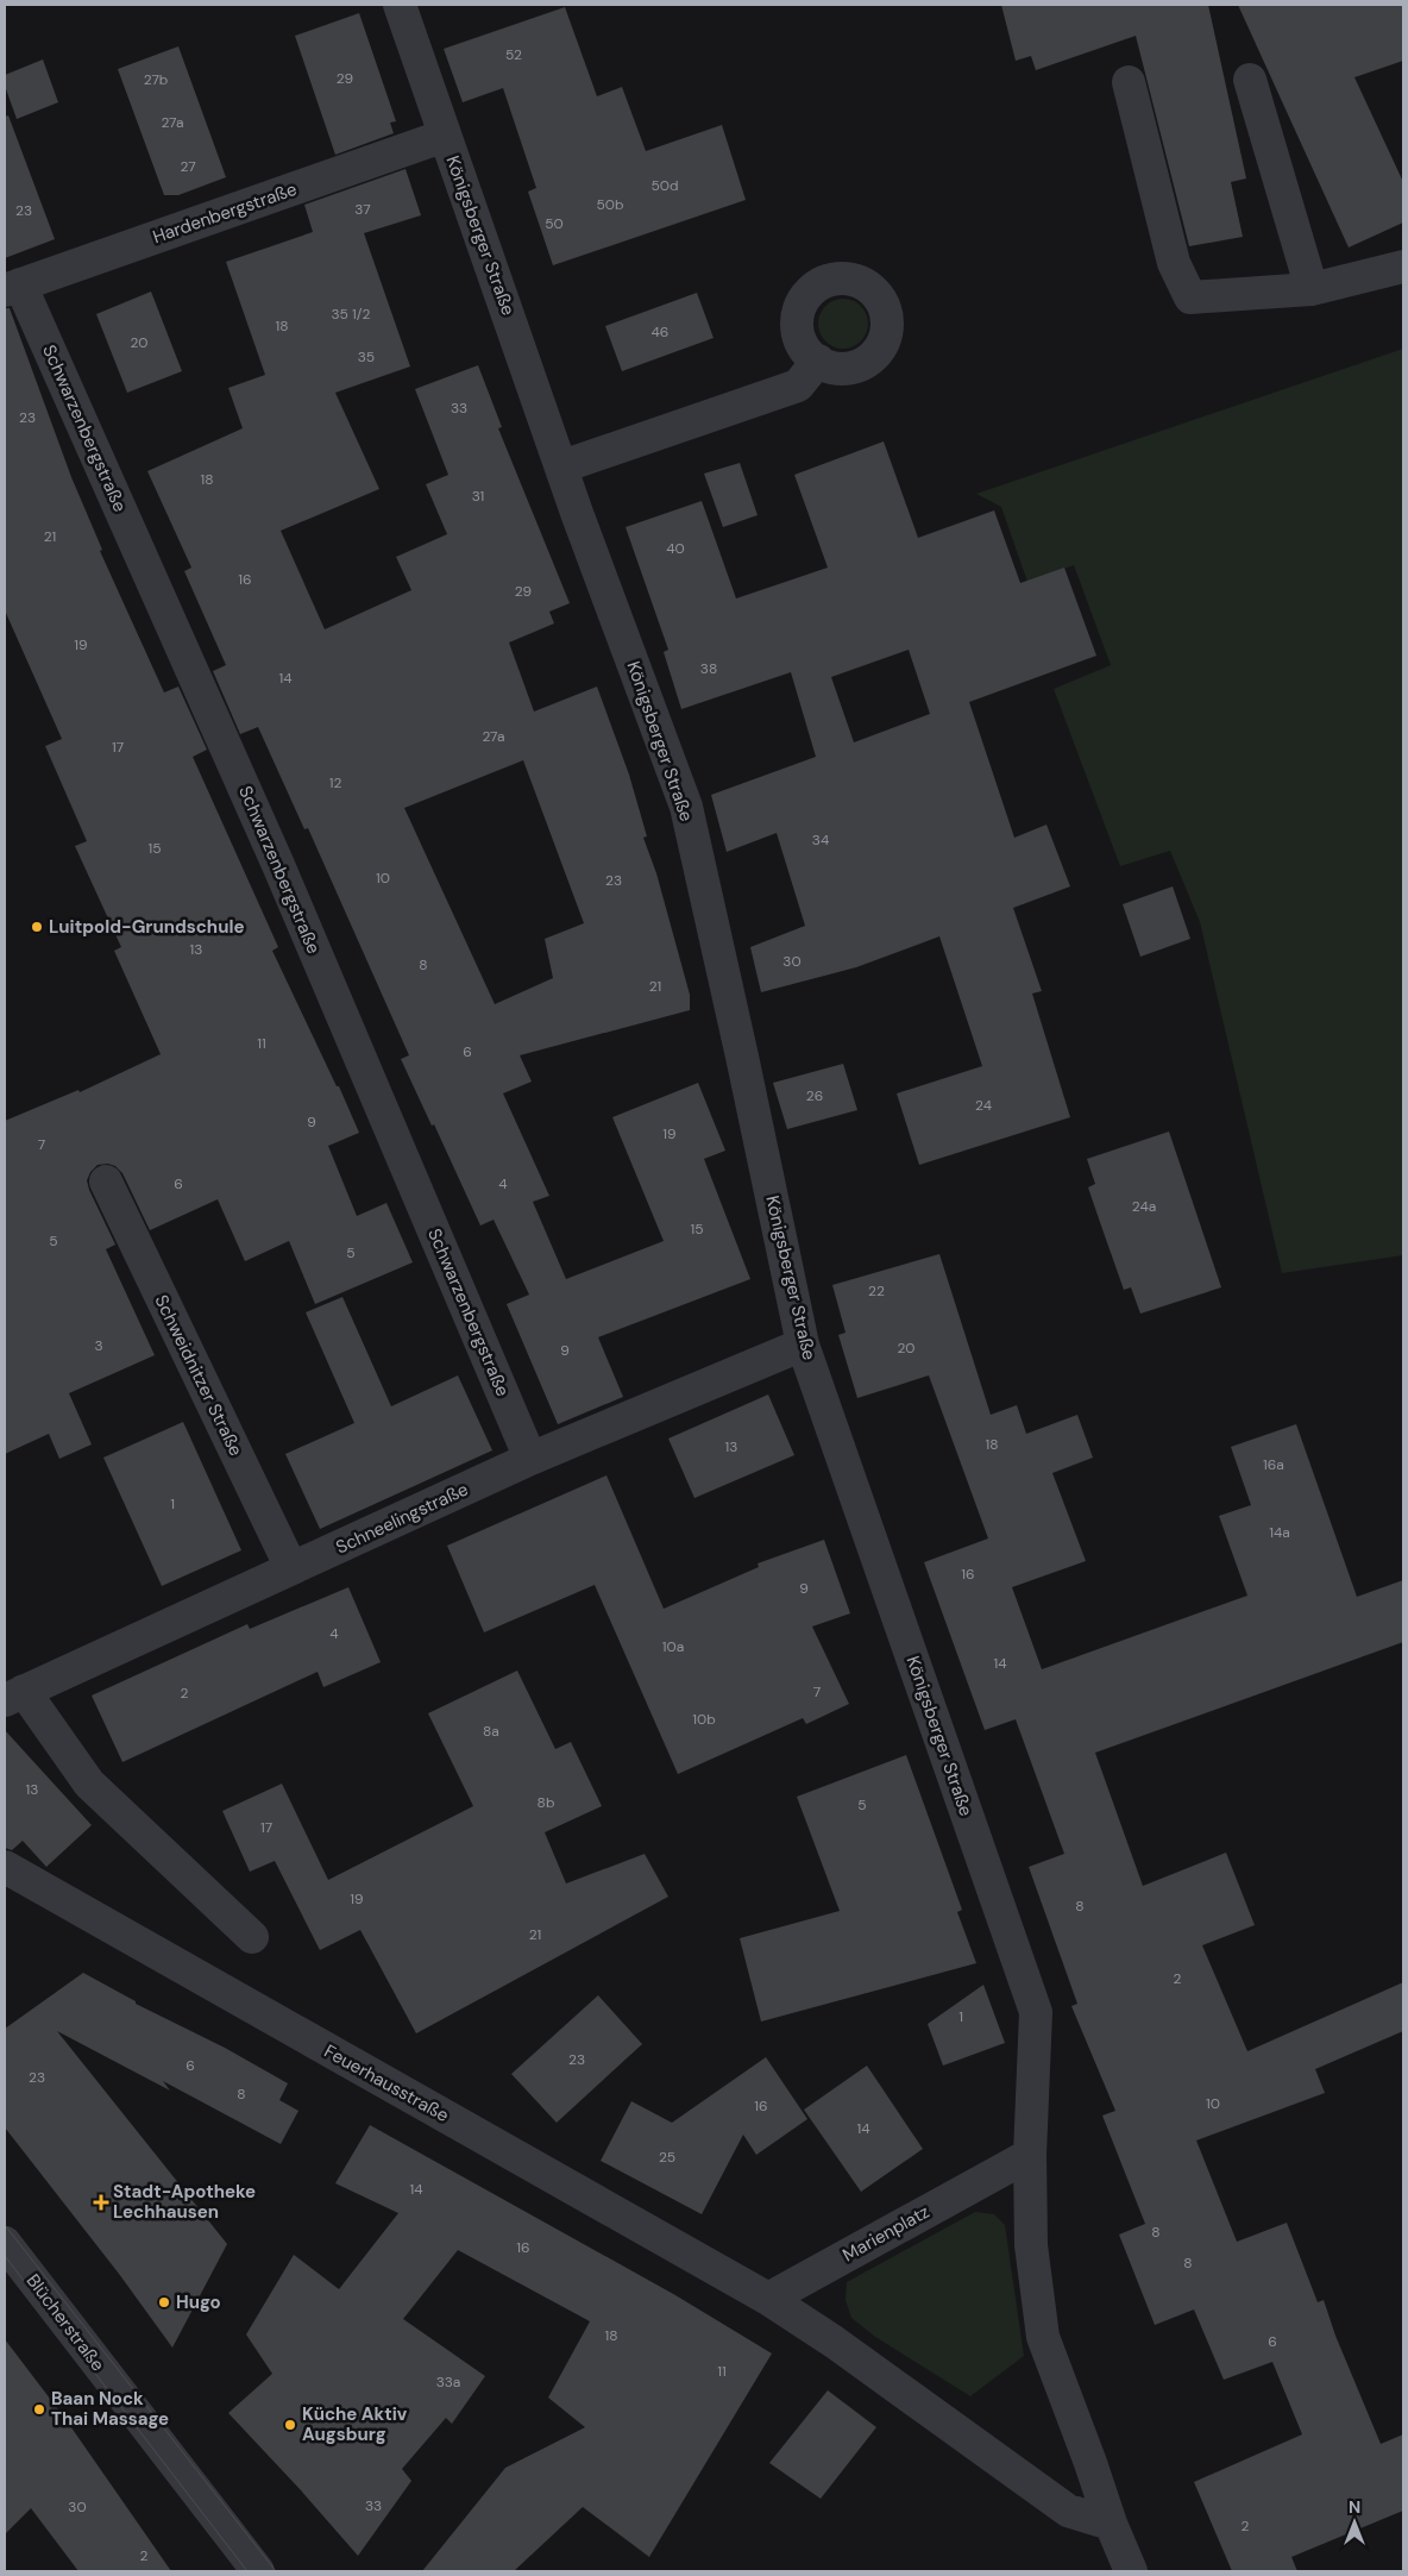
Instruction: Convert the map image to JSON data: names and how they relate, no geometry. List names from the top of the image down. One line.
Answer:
{"streets":{"street":["Hardenbergstraße","Königsberger Straße","Schwarzenbergstraße","Schweidnitzer Straße","Schneelingstraße","Feuerhausstraße","Marienplatz","Blücherstraße"]},"crossings":[["Hardenbergstraße","Königsberger Straße"],["Hardenbergstraße","Schwarzenbergstraße"],["Königsberger Straße","Schneelingstraße"],["Königsberger Straße","Marienplatz"],["Schwarzenbergstraße","Schneelingstraße"],["Schweidnitzer Straße","Schneelingstraße"],["Feuerhausstraße","Marienplatz"]],"places":{"other":["Luitpold-Grundschule","Hugo","Baan Nock Thai Massage","Küche Aktiv Augsburg"],"health":["Stadt-Apotheke Lechhausen"]},"house_numbers":["52","29","27b","27a","27","50d","50b","37","23","50","35 1/2","18","46","20","35","33","23","18","31","21","40","16","29","19","38","14","27a","17","12","34","15","10","23","13","30","8","21","11","6","26","24","9","19","7","6","4","24a","15","5","5","22","3","20","9","18","13","16a","1","14a","16","9","4","10a","14","7","2","10b","8a","13","8b","5","17","19","8","21","2","1","23","6","23","8","10","16","14","25","14","8","16","8","18","6","11","33a","33","30","2","2"],"north":"top"}
